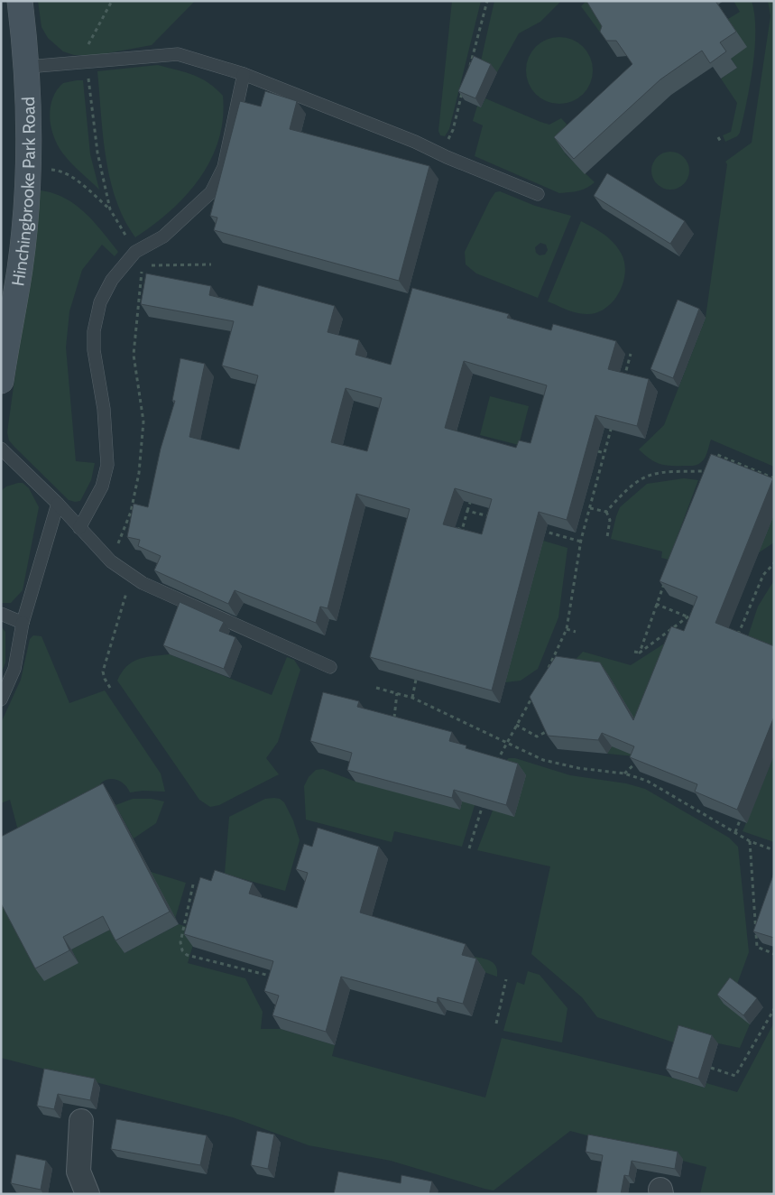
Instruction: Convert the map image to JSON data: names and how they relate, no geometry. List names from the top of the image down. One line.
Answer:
{"streets":{"street":["Hinchingbrooke Park Road"]}}
